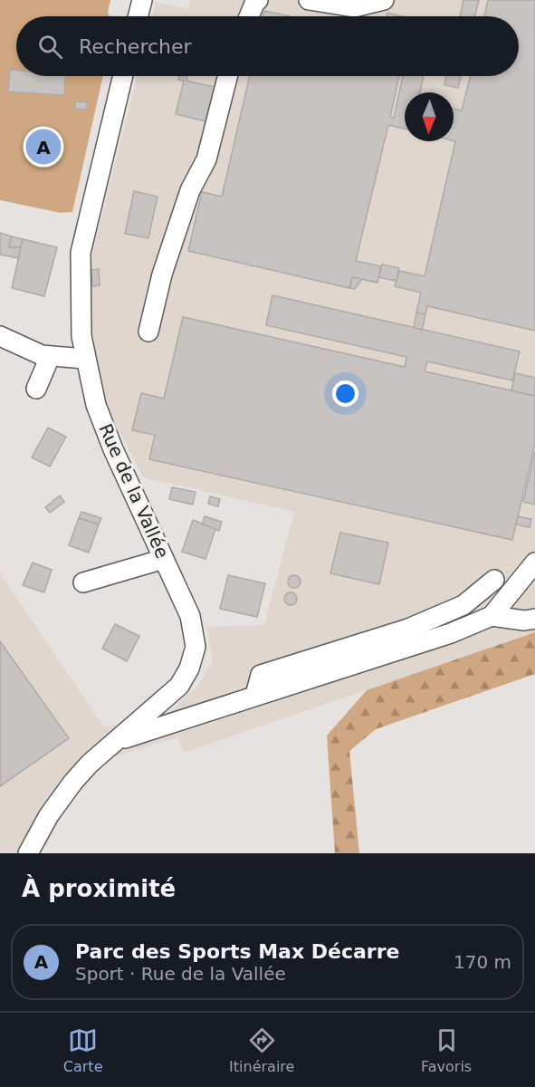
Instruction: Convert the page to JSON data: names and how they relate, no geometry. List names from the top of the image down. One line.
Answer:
{"streets":{"street":["Rue de la Vallée"]},"north":"bottom","page":{"search":"Rechercher","pins":"A","heading":"À proximité","list":[{"mark":"A","name":"Parc des Sports Max Décarre","note":"Sport · Rue de la Vallée","value":"170 m"}],"nav":["Carte","Itinéraire","Favoris"]}}
